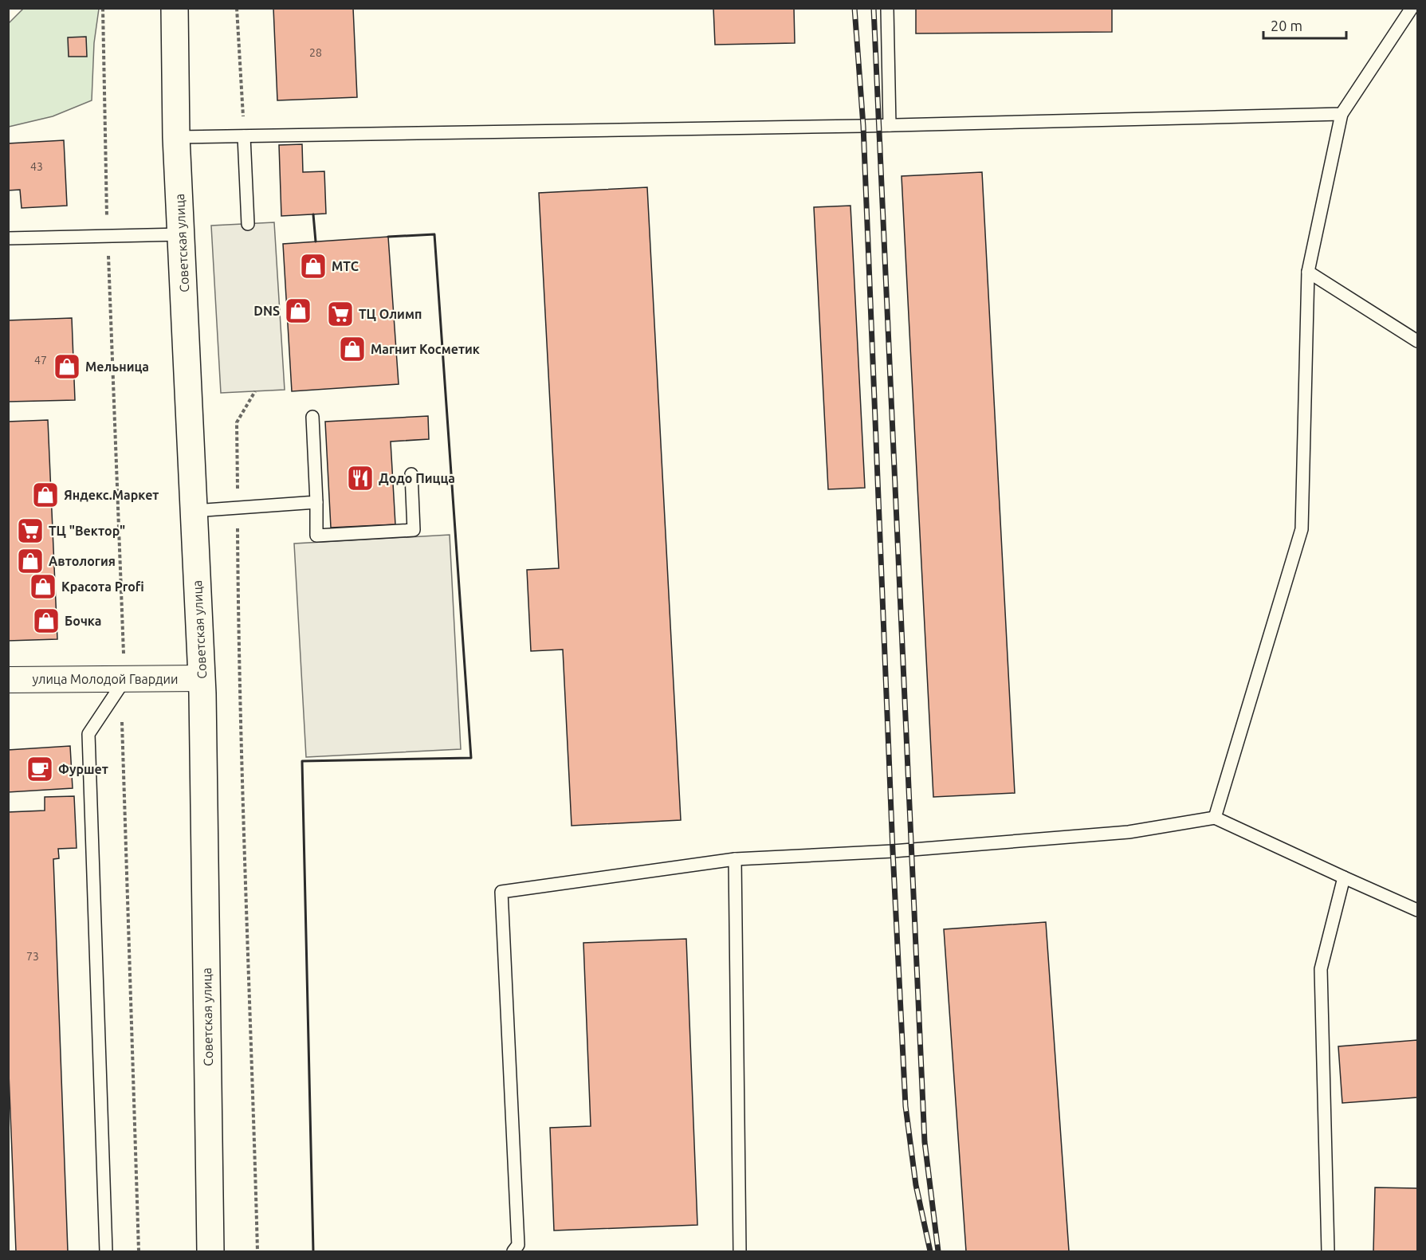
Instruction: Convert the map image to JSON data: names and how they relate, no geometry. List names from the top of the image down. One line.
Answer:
{"streets":{"main road":["Советская улица"],"street":["улица Молодой Гвардии"]},"crossings":[["Советская улица","улица Молодой Гвардии"]],"places":{"shop":["МТС","DNS","Магнит Косметик","Мельница","Яндекс.Маркет","Автология","Красота Profi","Бочка"],"supermarket":["ТЦ Олимп","ТЦ \"Вектор\""],"restaurant":["Додо Пицца"],"cafe":["Фуршет"]},"house_numbers":["28","43","47","73"],"scale_bar":"20 m"}
